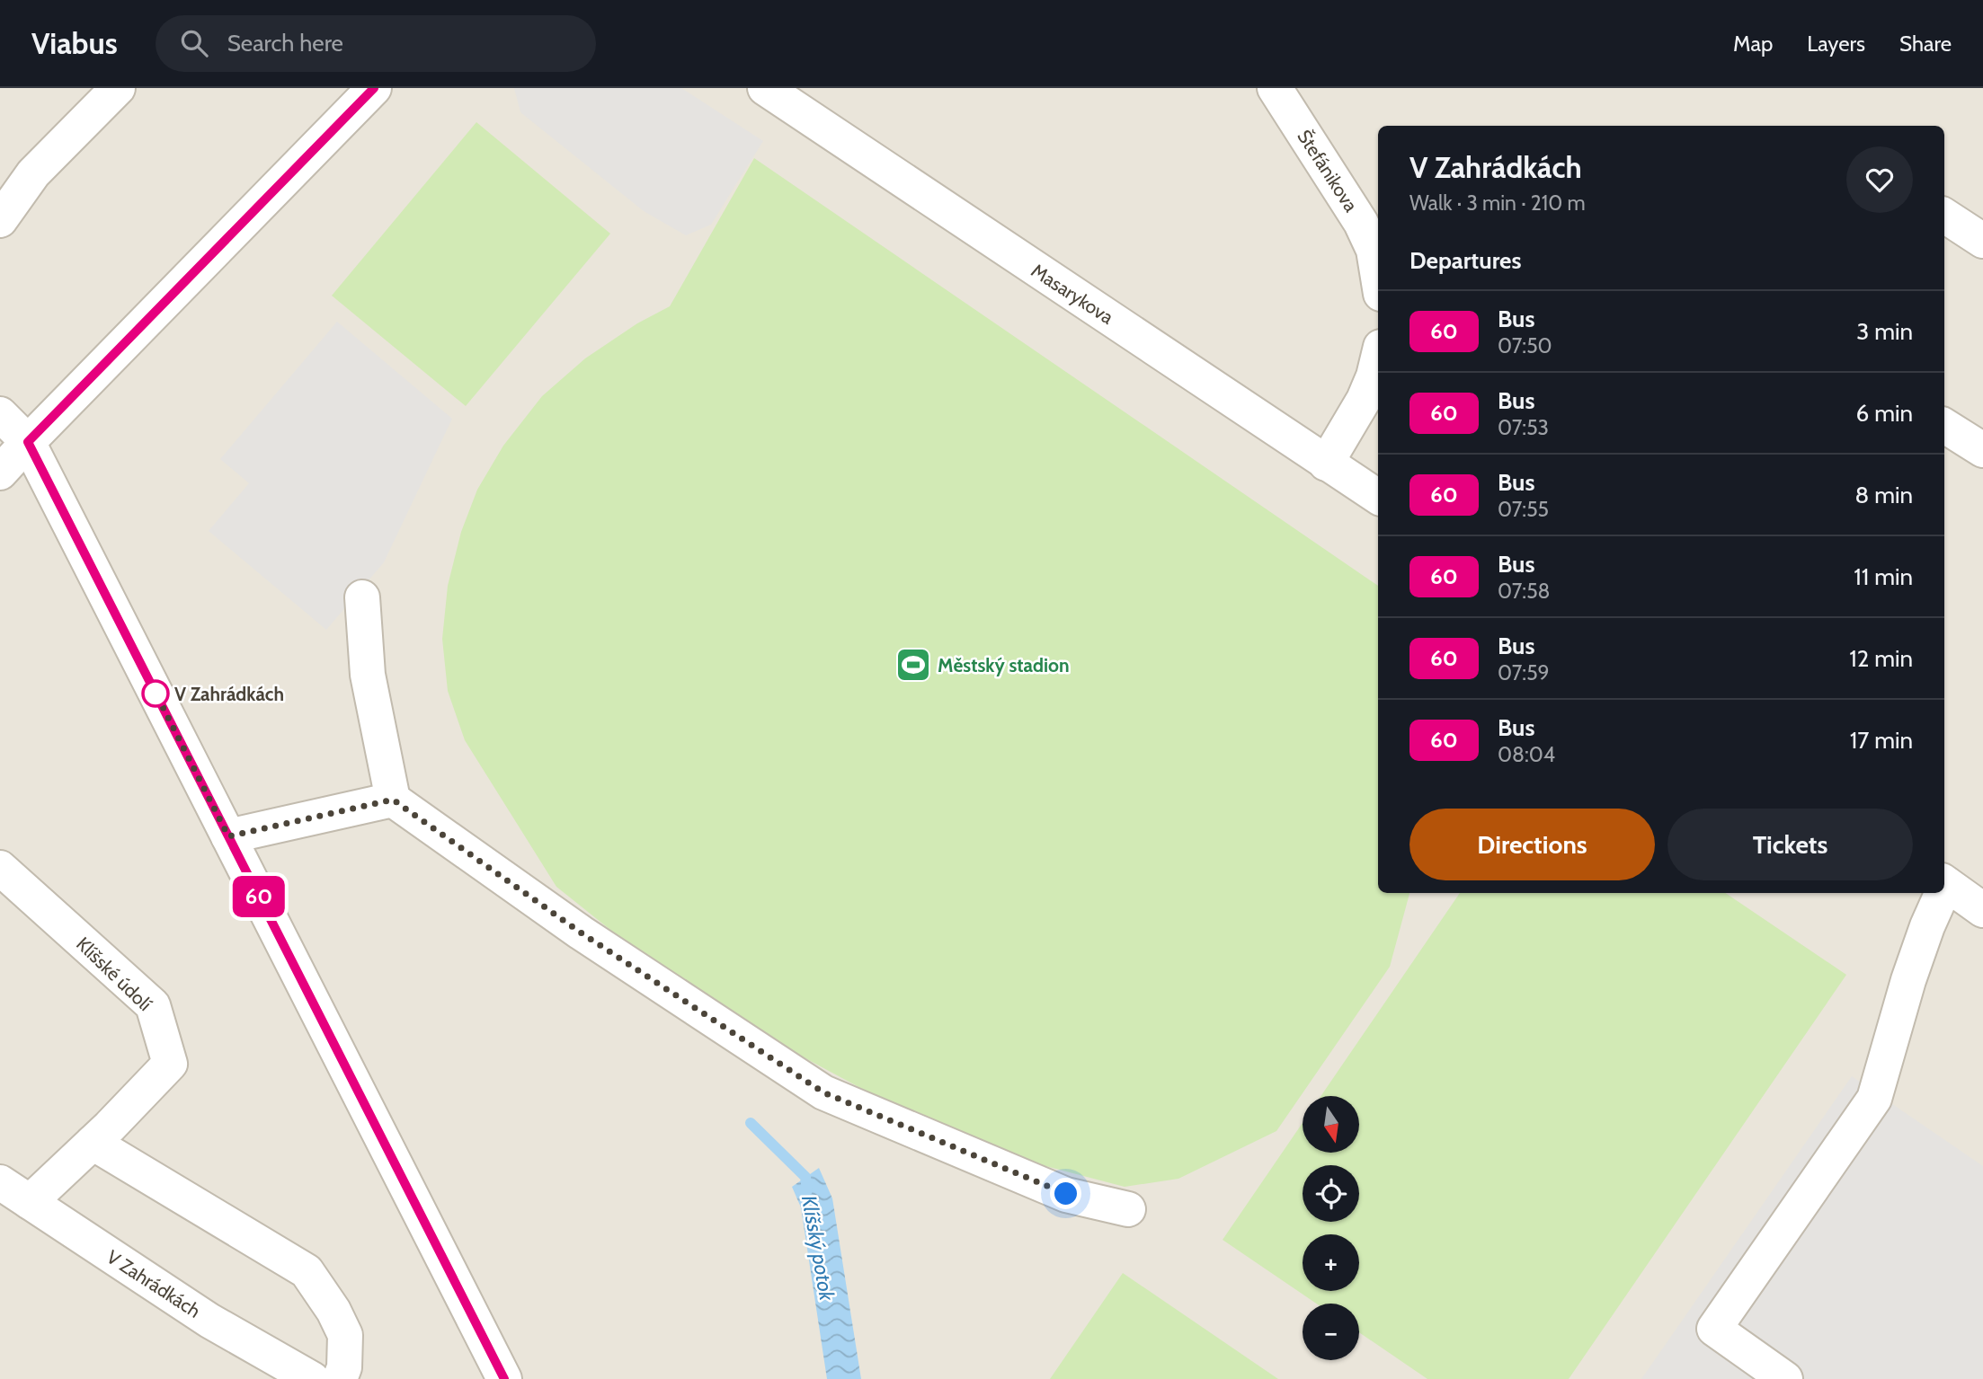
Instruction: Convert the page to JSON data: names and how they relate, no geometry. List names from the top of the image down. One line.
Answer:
{"streets":{"street":["Štefánikova","Masarykova","Klíšské údolí","V Zahrádkách"]},"crossings":[["Klíšské údolí","V Zahrádkách"]],"water":["Klíšský potok"],"places":{"sports":["Městský stadion"],"other":["V Zahrádkách"]},"lines":["bus line 60"],"north":"bottom","page":{"header":"Viabus","search":"Search here","nav":["Map","Layers","Share"],"on_map":"60","heading":[["V Zahrádkách","Walk · 3 min · 210 m"],"Departures"],"list":[{"mark":"60","name":"Bus","note":"07:50","value":"3 min"},{"mark":"60","name":"Bus","note":"07:53","value":"6 min"},{"mark":"60","name":"Bus","note":"07:55","value":"8 min"},{"mark":"60","name":"Bus","note":"07:58","value":"11 min"},{"mark":"60","name":"Bus","note":"07:59","value":"12 min"},{"mark":"60","name":"Bus","note":"08:04","value":"17 min"}],"buttons":["Directions","Tickets"],"map_buttons":["+","−"]}}
